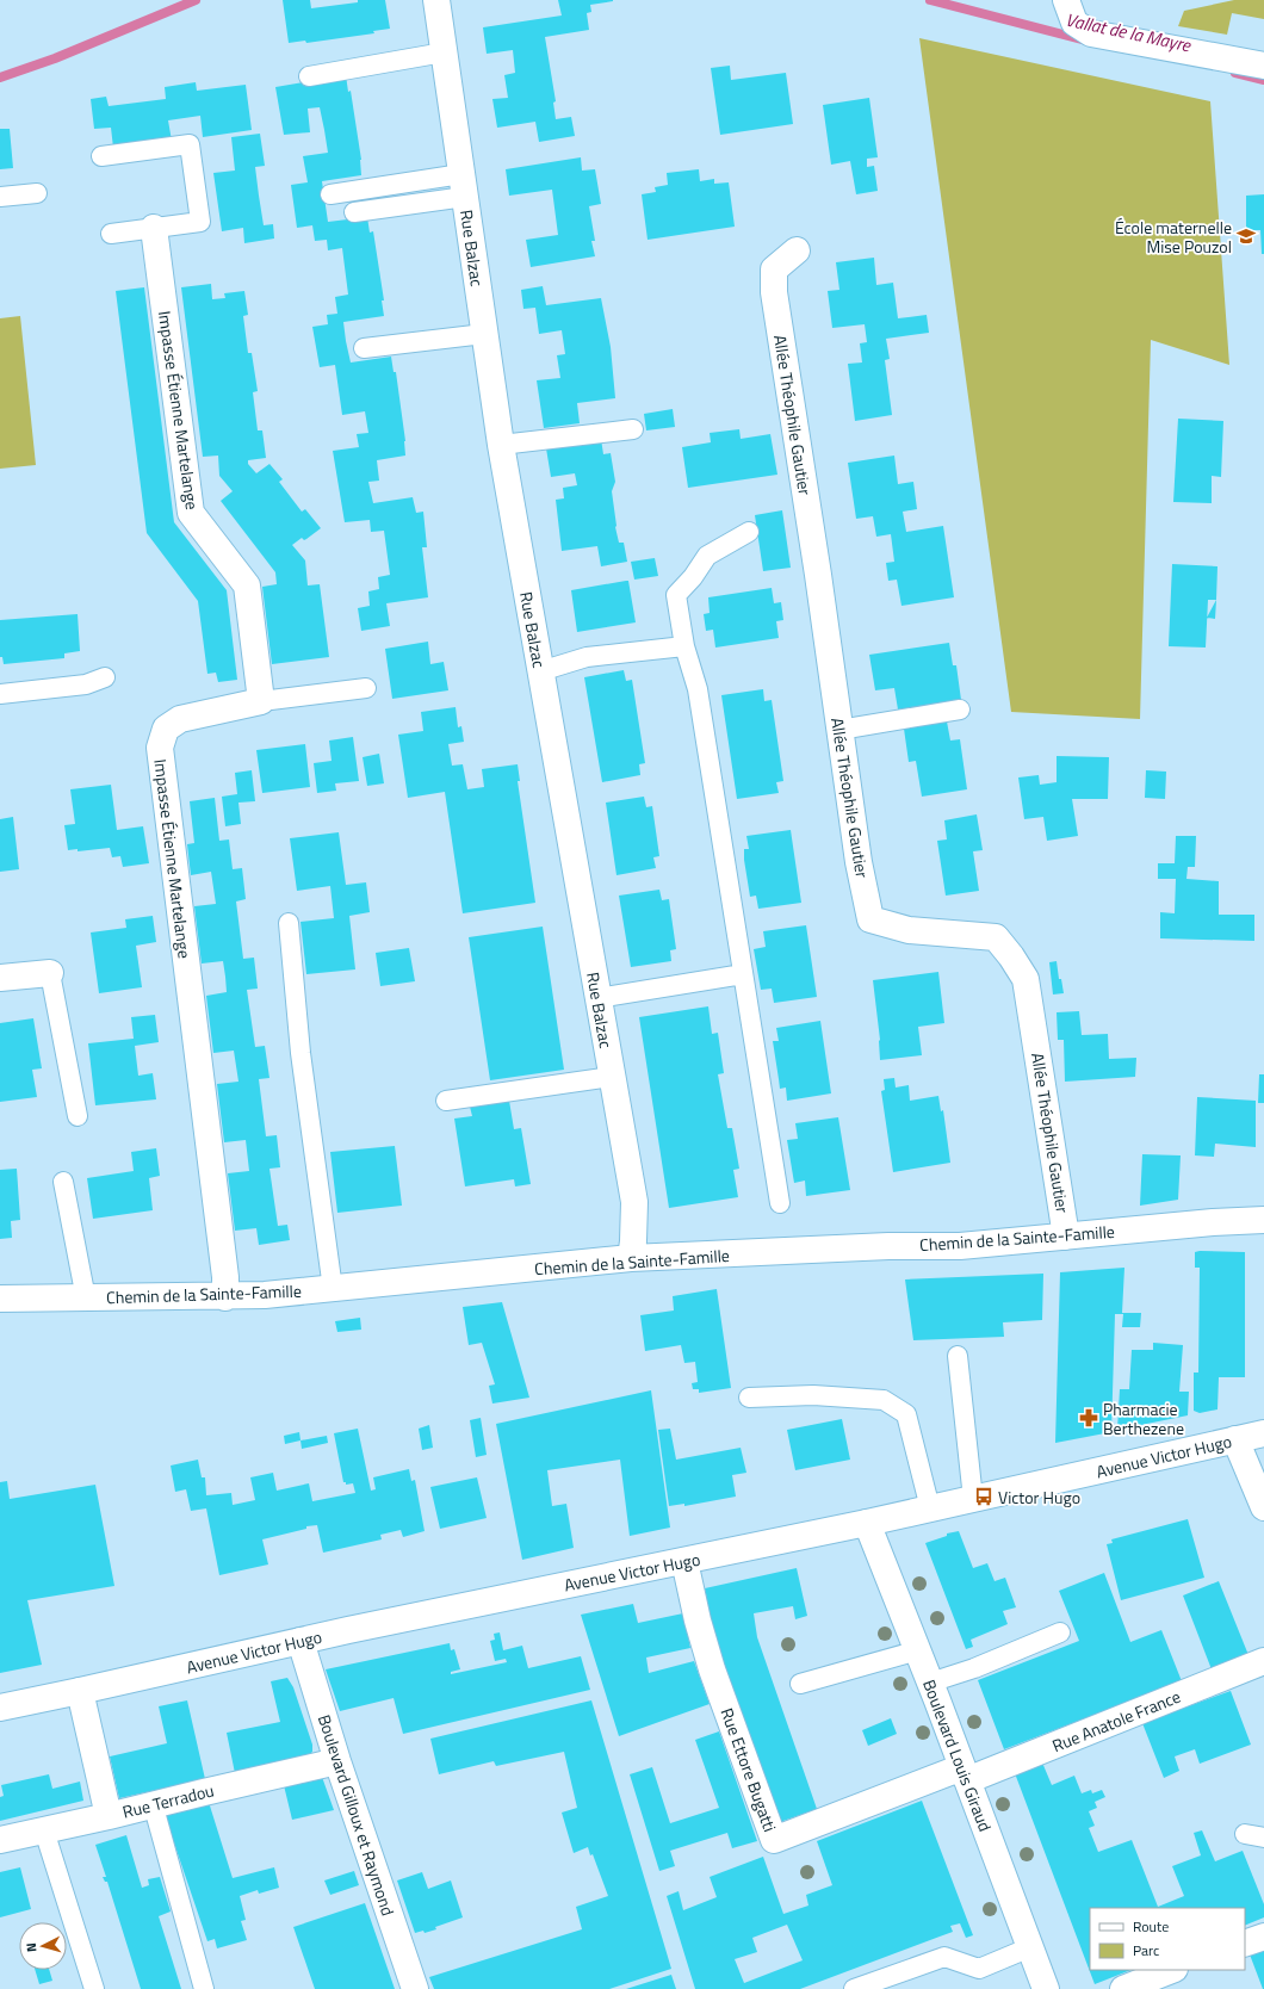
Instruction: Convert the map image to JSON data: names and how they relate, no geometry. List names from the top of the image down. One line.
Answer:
{"streets":{"street":["Rue Balzac","Impasse Étienne Martelange","Allée Théophile Gautier","Chemin de la Sainte-Famille","Avenue Victor Hugo","Rue Anatole France","Boulevard Louis Giraud","Rue Ettore Bugatti","Rue Terradou","Boulevard Gilloux et Raymond"]},"crossings":[["Rue Balzac","Chemin de la Sainte-Famille"],["Impasse Étienne Martelange","Chemin de la Sainte-Famille"],["Allée Théophile Gautier","Chemin de la Sainte-Famille"],["Avenue Victor Hugo","Boulevard Louis Giraud"],["Avenue Victor Hugo","Rue Ettore Bugatti"],["Avenue Victor Hugo","Boulevard Gilloux et Raymond"],["Rue Anatole France","Boulevard Louis Giraud"],["Rue Anatole France","Rue Ettore Bugatti"],["Boulevard Louis Giraud","Rue Ettore Bugatti"],["Rue Terradou","Boulevard Gilloux et Raymond"]],"water":["Vallat de la Mayre"],"places":{"school or university":["École maternelle Mise Pouzol"],"pharmacy":["Pharmacie Berthezene"],"bus stop":["Victor Hugo"]},"legend":["Route","Parc"],"north":"left"}
